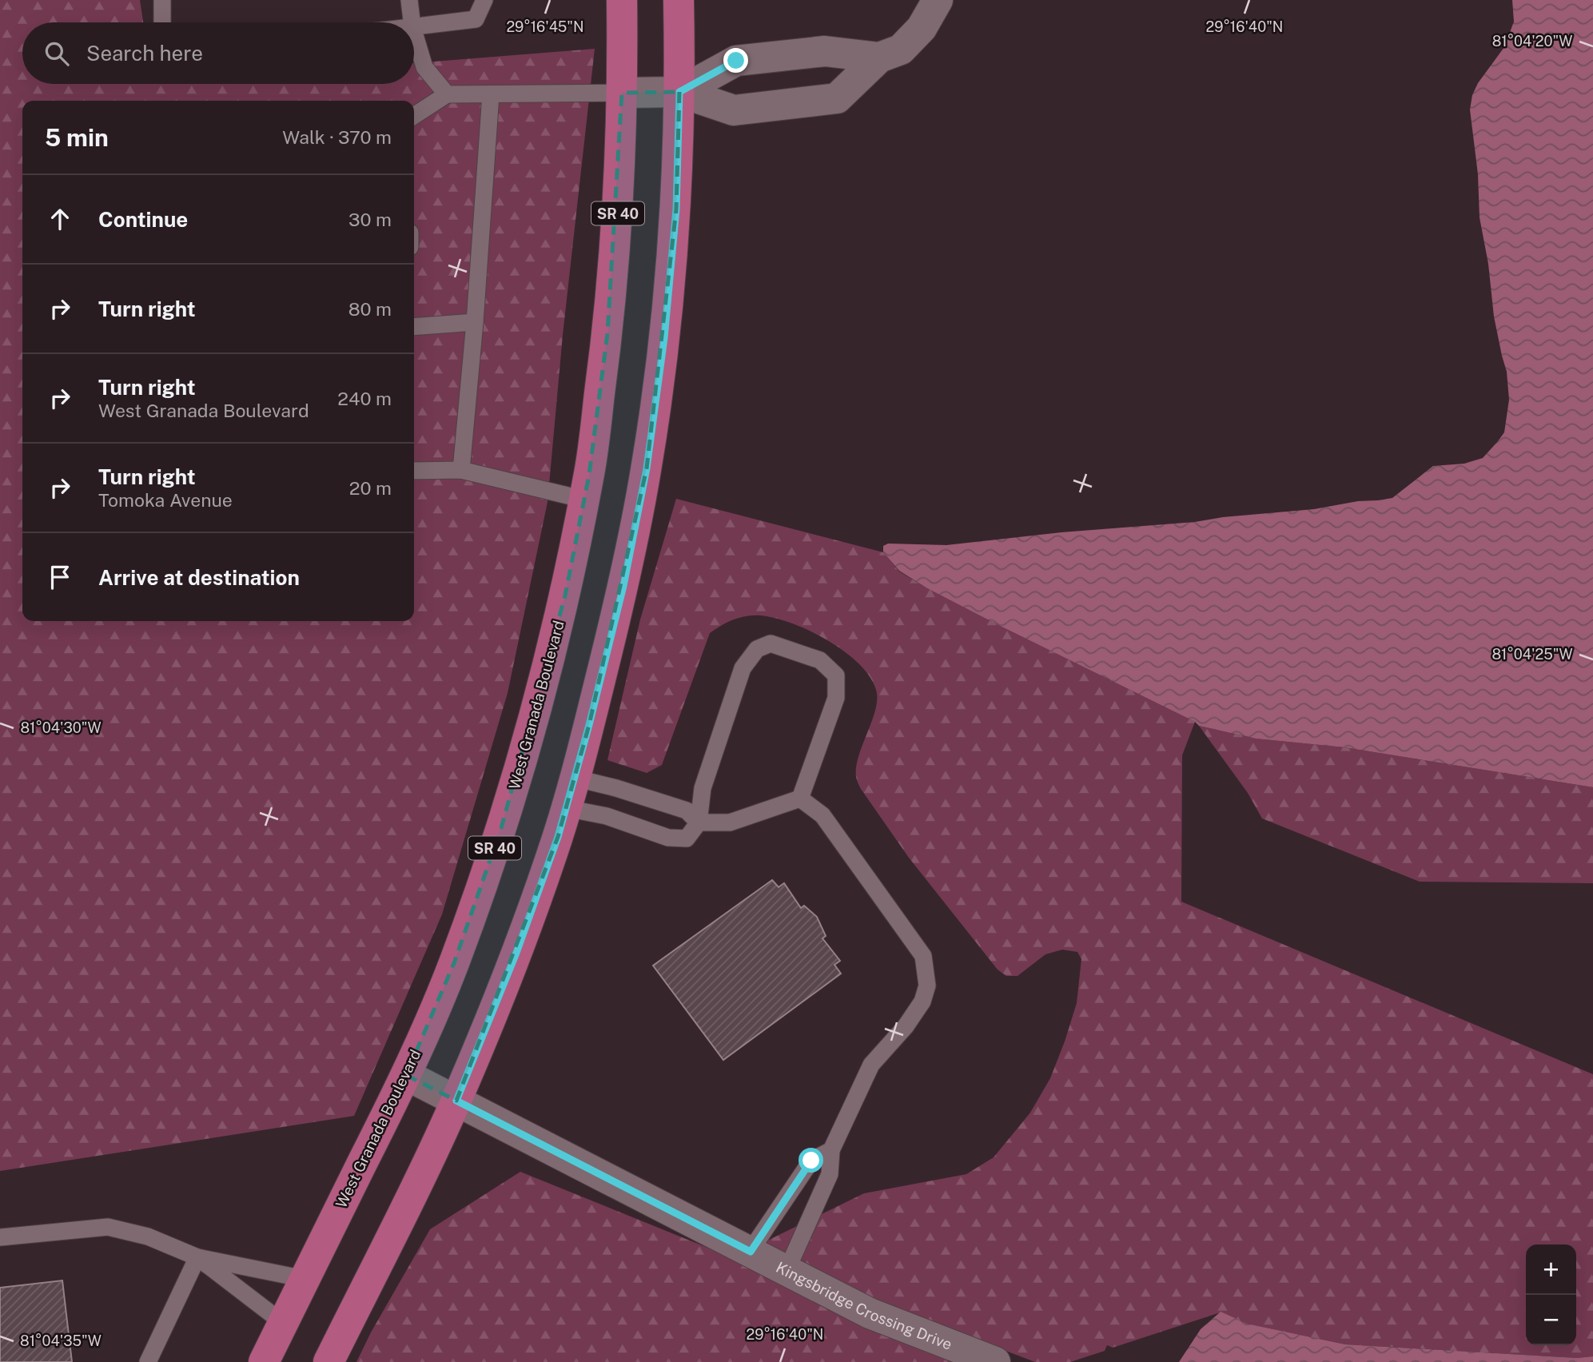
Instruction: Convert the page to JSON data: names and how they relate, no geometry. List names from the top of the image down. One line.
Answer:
{"streets":{"main road":["SR 40","West Granada Boulevard"],"street":["Kingsbridge Crossing Drive"]},"crossings":[["West Granada Boulevard","Kingsbridge Crossing Drive"]],"page":{"search":"Search here","heading":["5 min","Walk · 370 m"],"list":[["Continue","30 m"],["Turn right","80 m"],["Turn right","West Granada Boulevard","240 m"],["Turn right","Tomoka Avenue","20 m"],"Arrive at destination"],"map_buttons":["+","−"]},"coordinates":["29°16'45\"N","29°16'40\"N","81°04'20\"W","81°04'25\"W","81°04'30\"W","81°04'35\"W"]}
